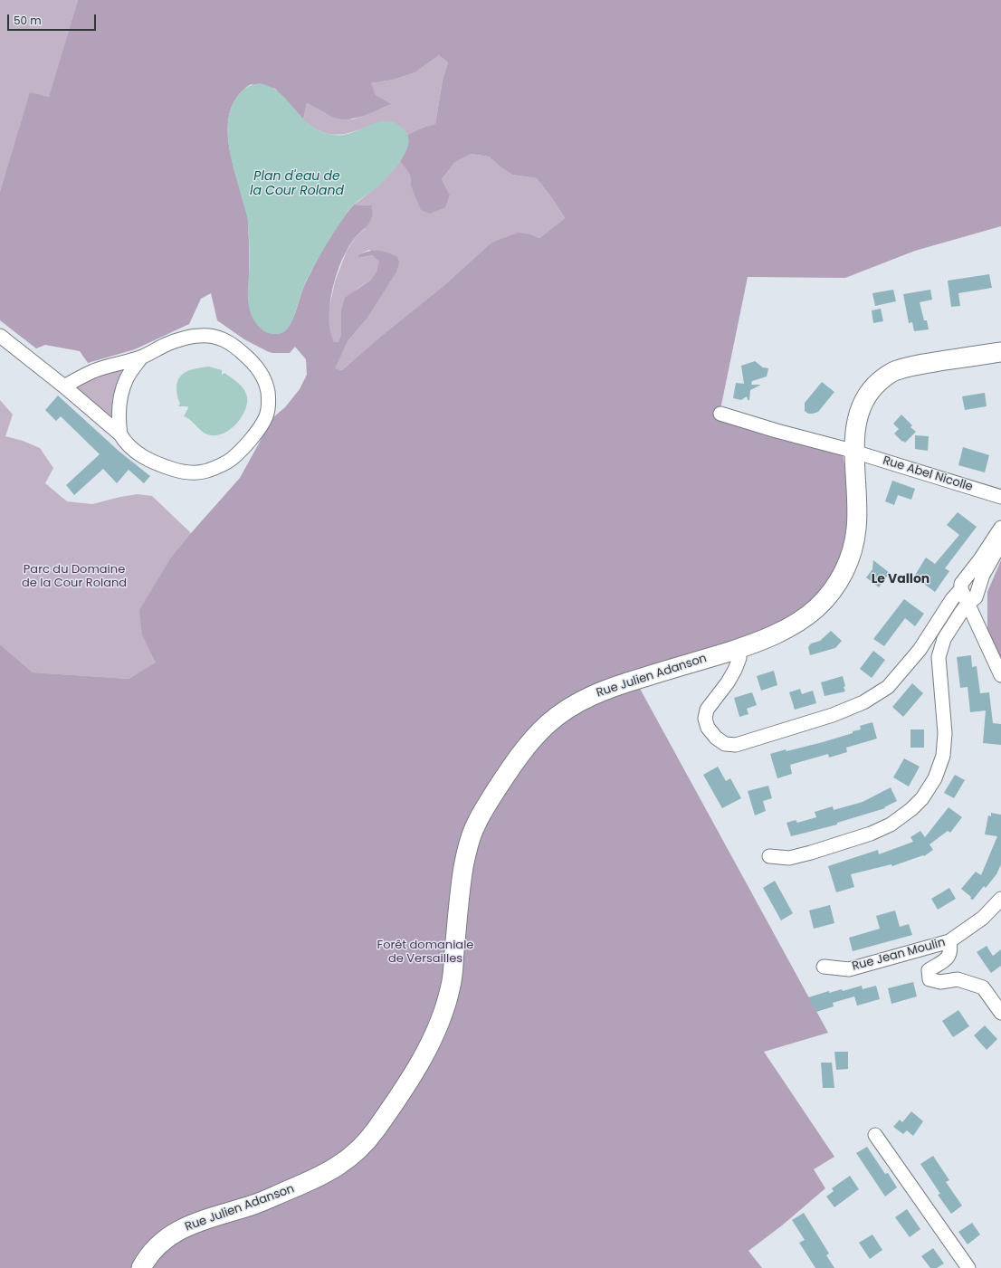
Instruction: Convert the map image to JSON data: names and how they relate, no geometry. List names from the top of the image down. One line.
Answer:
{"streets":{"main road":["Rue Julien Adanson"],"street":["Rue Abel Nicolle","Rue Jean Moulin"]},"crossings":[["Rue Abel Nicolle","Rue Julien Adanson"]],"districts":["Le Vallon"],"water":["Plan d'eau de la Cour Roland"],"parks":["Parc du Domaine de la Cour Roland","Forêt domaniale de Versailles"],"scale_bar":"50 m"}
